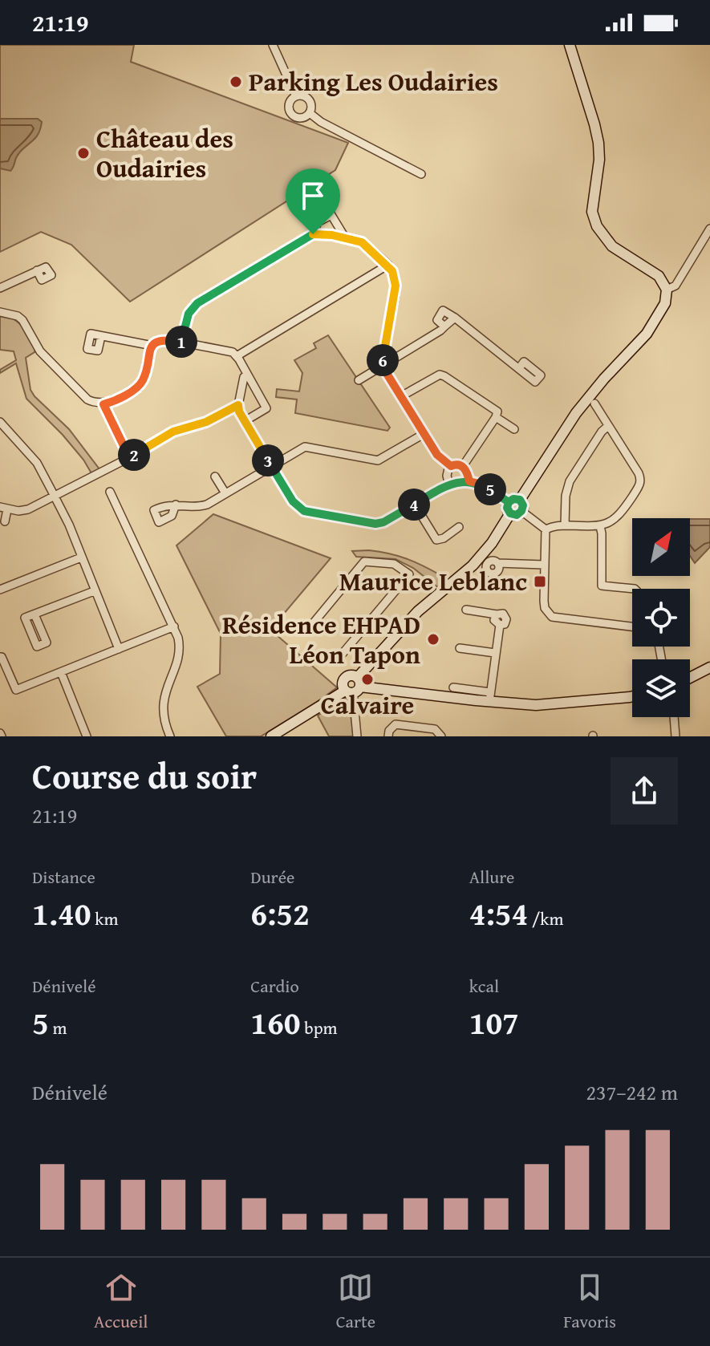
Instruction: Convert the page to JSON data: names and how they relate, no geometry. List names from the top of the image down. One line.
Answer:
{"places":{"other":["Parking Les Oudairies","Château des Oudairies","Résidence EHPAD Léon Tapon","Calvaire"],"transit":["Maurice Leblanc"]},"north":"top right","page":{"status":"21:19","pins":["1","6","2","3","5","4"],"heading":["Course du soir","21:19"],"stats":[["Distance","1.40 km"],["Durée","6:52"],["Allure","4:54 /km"],["Dénivelé","5 m"],["Cardio","160 bpm"],["kcal","107"]],"chart":["Dénivelé","237–242 m"],"tabs":["Accueil","Carte","Favoris"]}}
